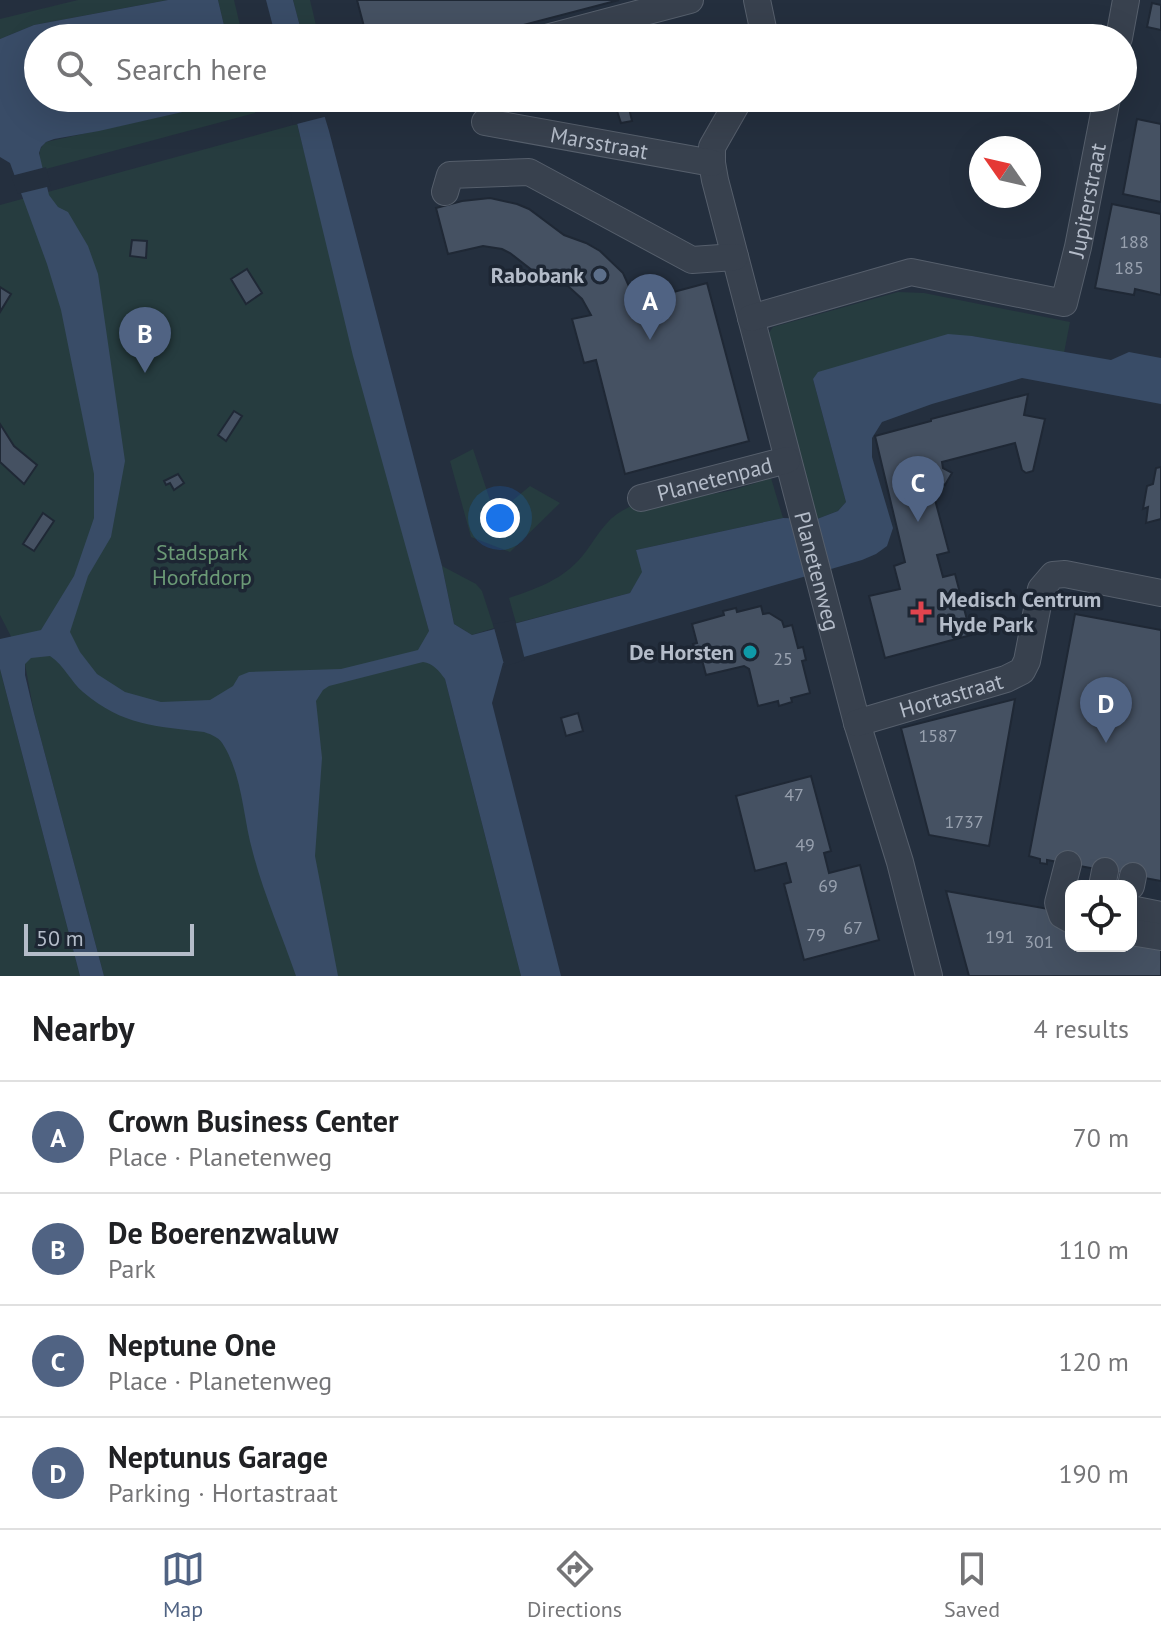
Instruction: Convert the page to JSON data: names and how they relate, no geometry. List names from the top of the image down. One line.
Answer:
{"streets":{"street":["Marsstraat","Jupiterstraat","Planetenpad","Planetenweg","Hortastraat"]},"crossings":[["Marsstraat","Planetenweg"],["Jupiterstraat","Planetenweg"],["Planetenpad","Planetenweg"],["Planetenweg","Hortastraat"]],"parks":["Stadspark Hoofddorp"],"places":{"other":["Rabobank","De Horsten"],"health":["Medisch Centrum Hyde Park"]},"house_numbers":["188","185","25","1587","47","1737","49","69","67","79","191","301"],"scale_bar":"50 m","north":"top left","page":{"search":"Search here","pins":["A","B","C","D"],"scale":"50 m","heading":["Nearby","4 results"],"list":[{"mark":"A","name":"Crown Business Center","note":"Place · Planetenweg","value":"70 m"},{"mark":"B","name":"De Boerenzwaluw","note":"Park","value":"110 m"},{"mark":"C","name":"Neptune One","note":"Place · Planetenweg","value":"120 m"},{"mark":"D","name":"Neptunus Garage","note":"Parking · Hortastraat","value":"190 m"}],"nav":["Map","Directions","Saved"]}}
